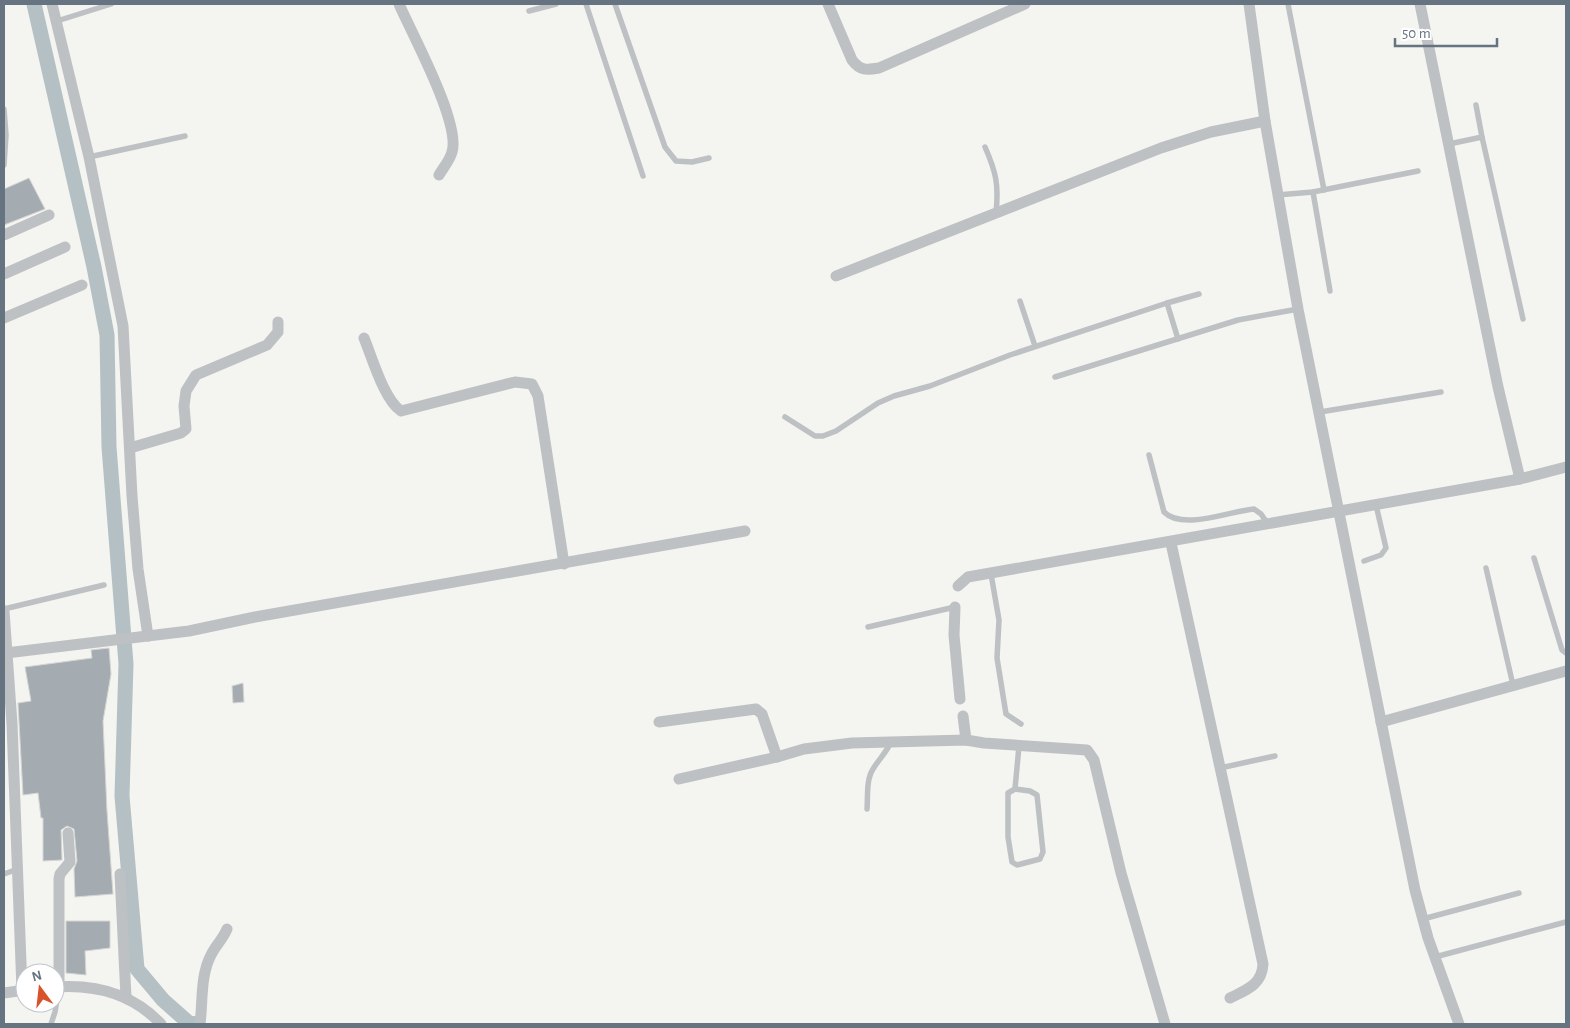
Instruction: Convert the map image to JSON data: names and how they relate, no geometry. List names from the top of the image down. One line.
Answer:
{"scale_bar":"50 m","north":"top"}
